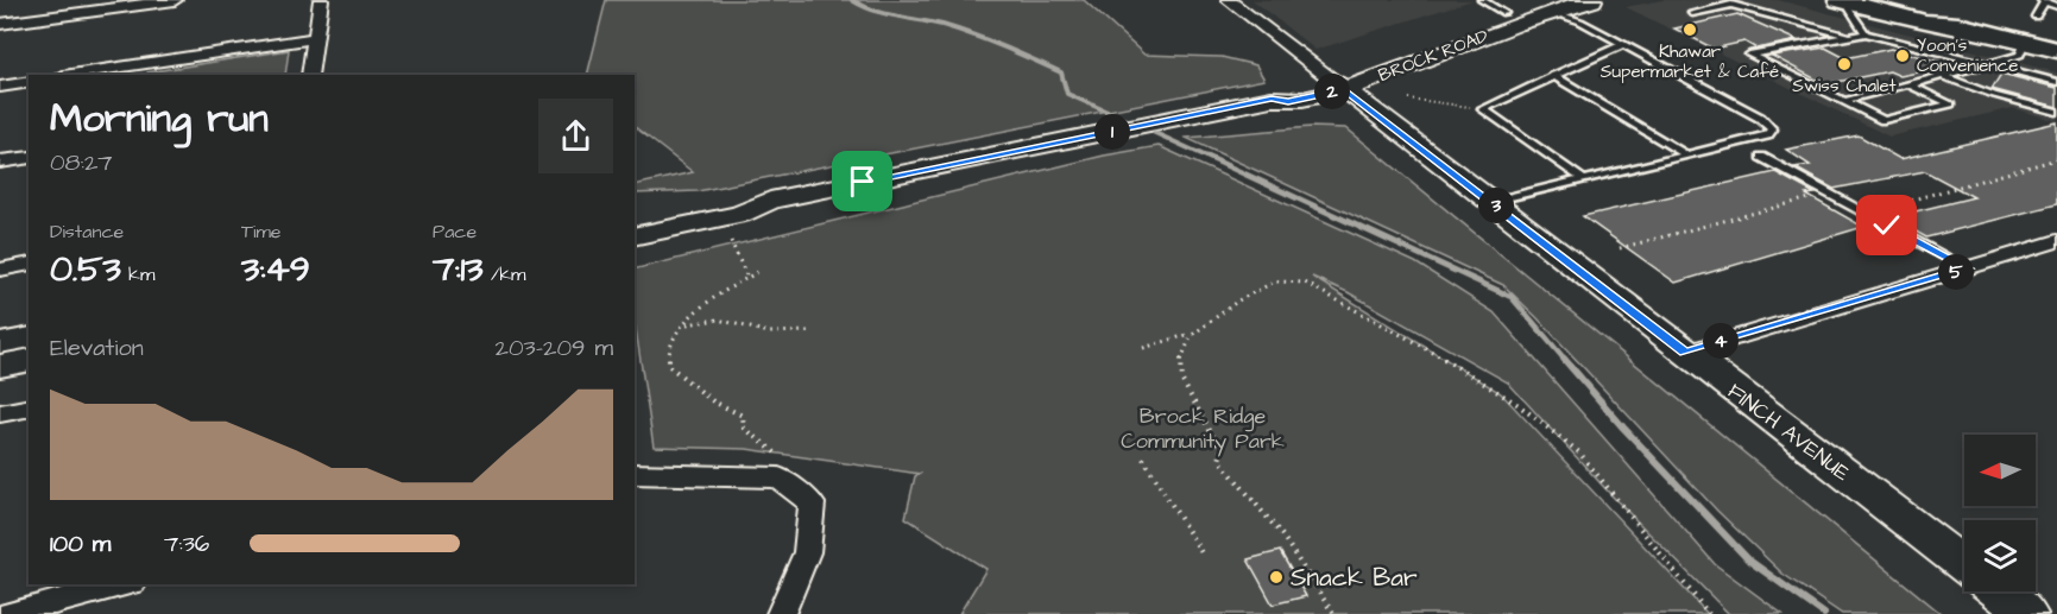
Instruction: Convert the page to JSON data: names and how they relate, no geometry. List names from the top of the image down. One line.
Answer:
{"streets":{"main road":["BROCK ROAD","FINCH AVENUE"]},"crossings":[["BROCK ROAD","FINCH AVENUE"]],"parks":["Brock Ridge Community Park"],"places":["Khawar Supermarket & Café","Yoon's Convenience","Swiss Chalet","Snack Bar"],"north":"left","page":{"pins":["2","1","3","5","4"],"heading":["Morning run","08:27"],"stats":[["Distance","0.53 km"],["Time","3:49"],["Pace","7:13 /km"]],"chart":["Elevation","203–209 m"],"list":[{"name":"100 m","note":"7:36"}]}}
